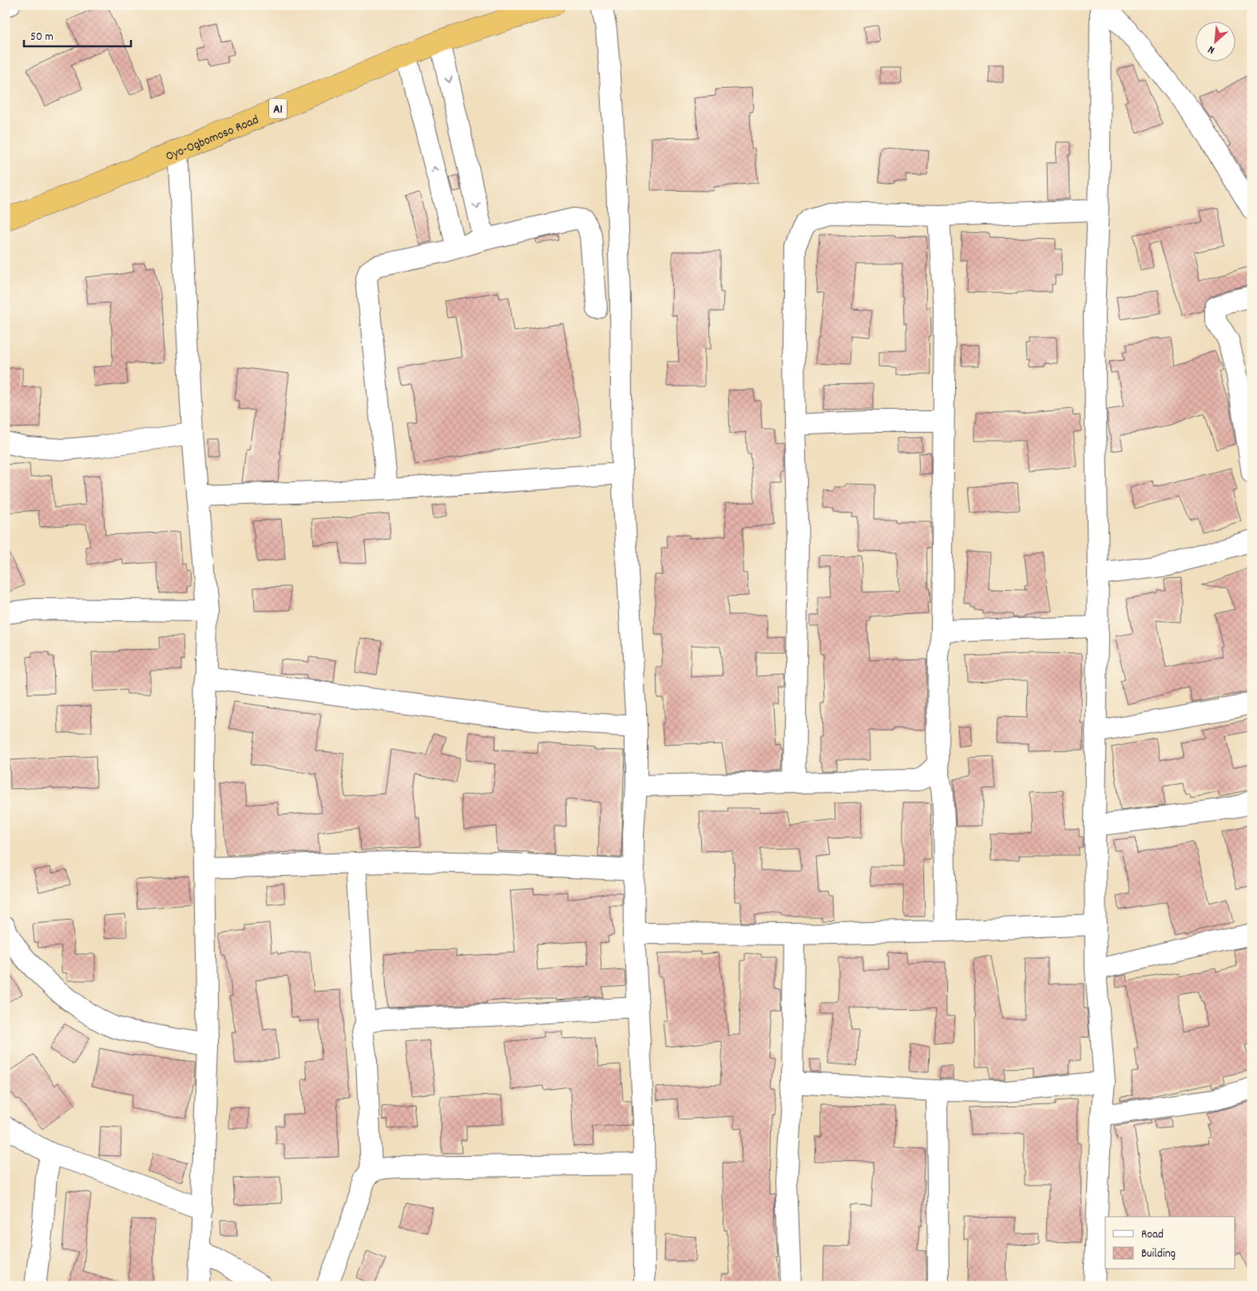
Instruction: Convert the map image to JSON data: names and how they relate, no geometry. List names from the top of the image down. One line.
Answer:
{"streets":{"highway":["A1","Oyo-Ogbomoso Road"]},"legend":["Road","Building"],"scale_bar":"50 m","north":"bottom left"}
